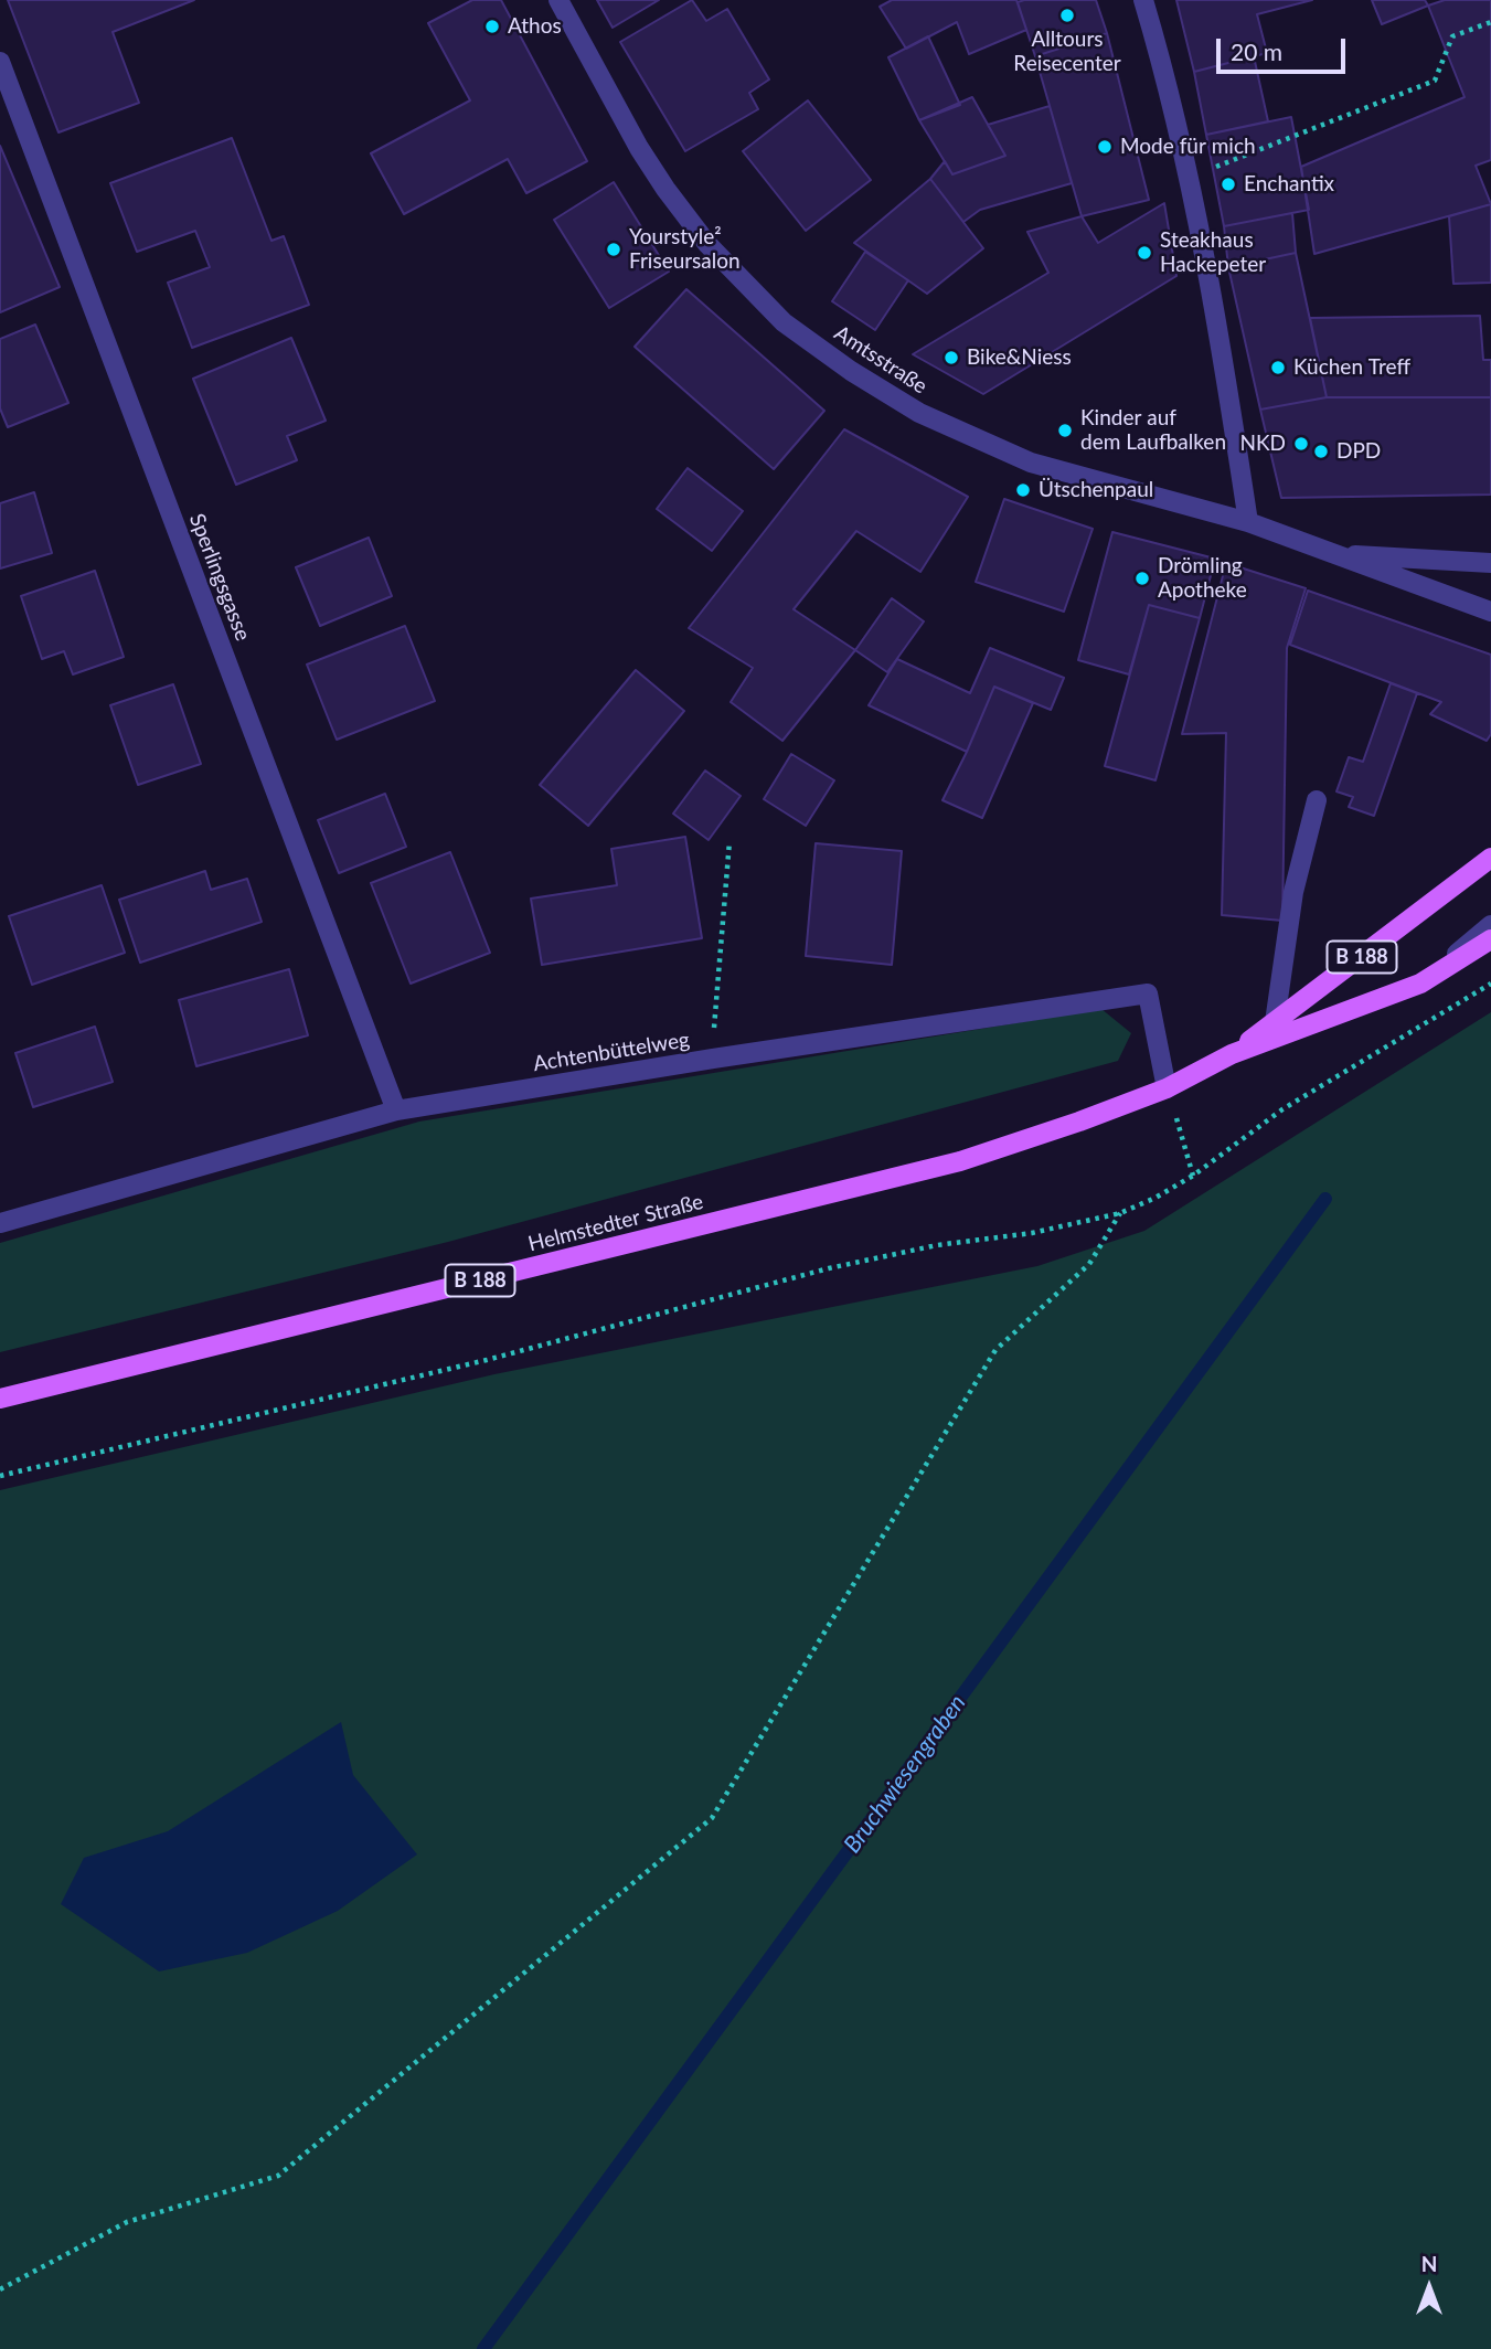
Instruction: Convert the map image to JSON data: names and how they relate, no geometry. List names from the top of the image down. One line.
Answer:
{"streets":{"main road":["B 188","Helmstedter Straße"],"street":["Amtsstraße","Sperlingsgasse","Achtenbüttelweg"]},"crossings":[["Sperlingsgasse","Achtenbüttelweg"],["Achtenbüttelweg","Helmstedter Straße"]],"water":["Bruchwiesengraben"],"places":["Alltours Reisecenter","Athos","Mode für mich","Enchantix","Yourstyle² Friseursalon","Steakhaus Hackepeter","Bike&Niess","Küchen Treff","Kinder auf dem Laufbalken","NKD","DPD","Ütschenpaul","Drömling Apotheke"],"scale_bar":"20 m","north":"top"}
